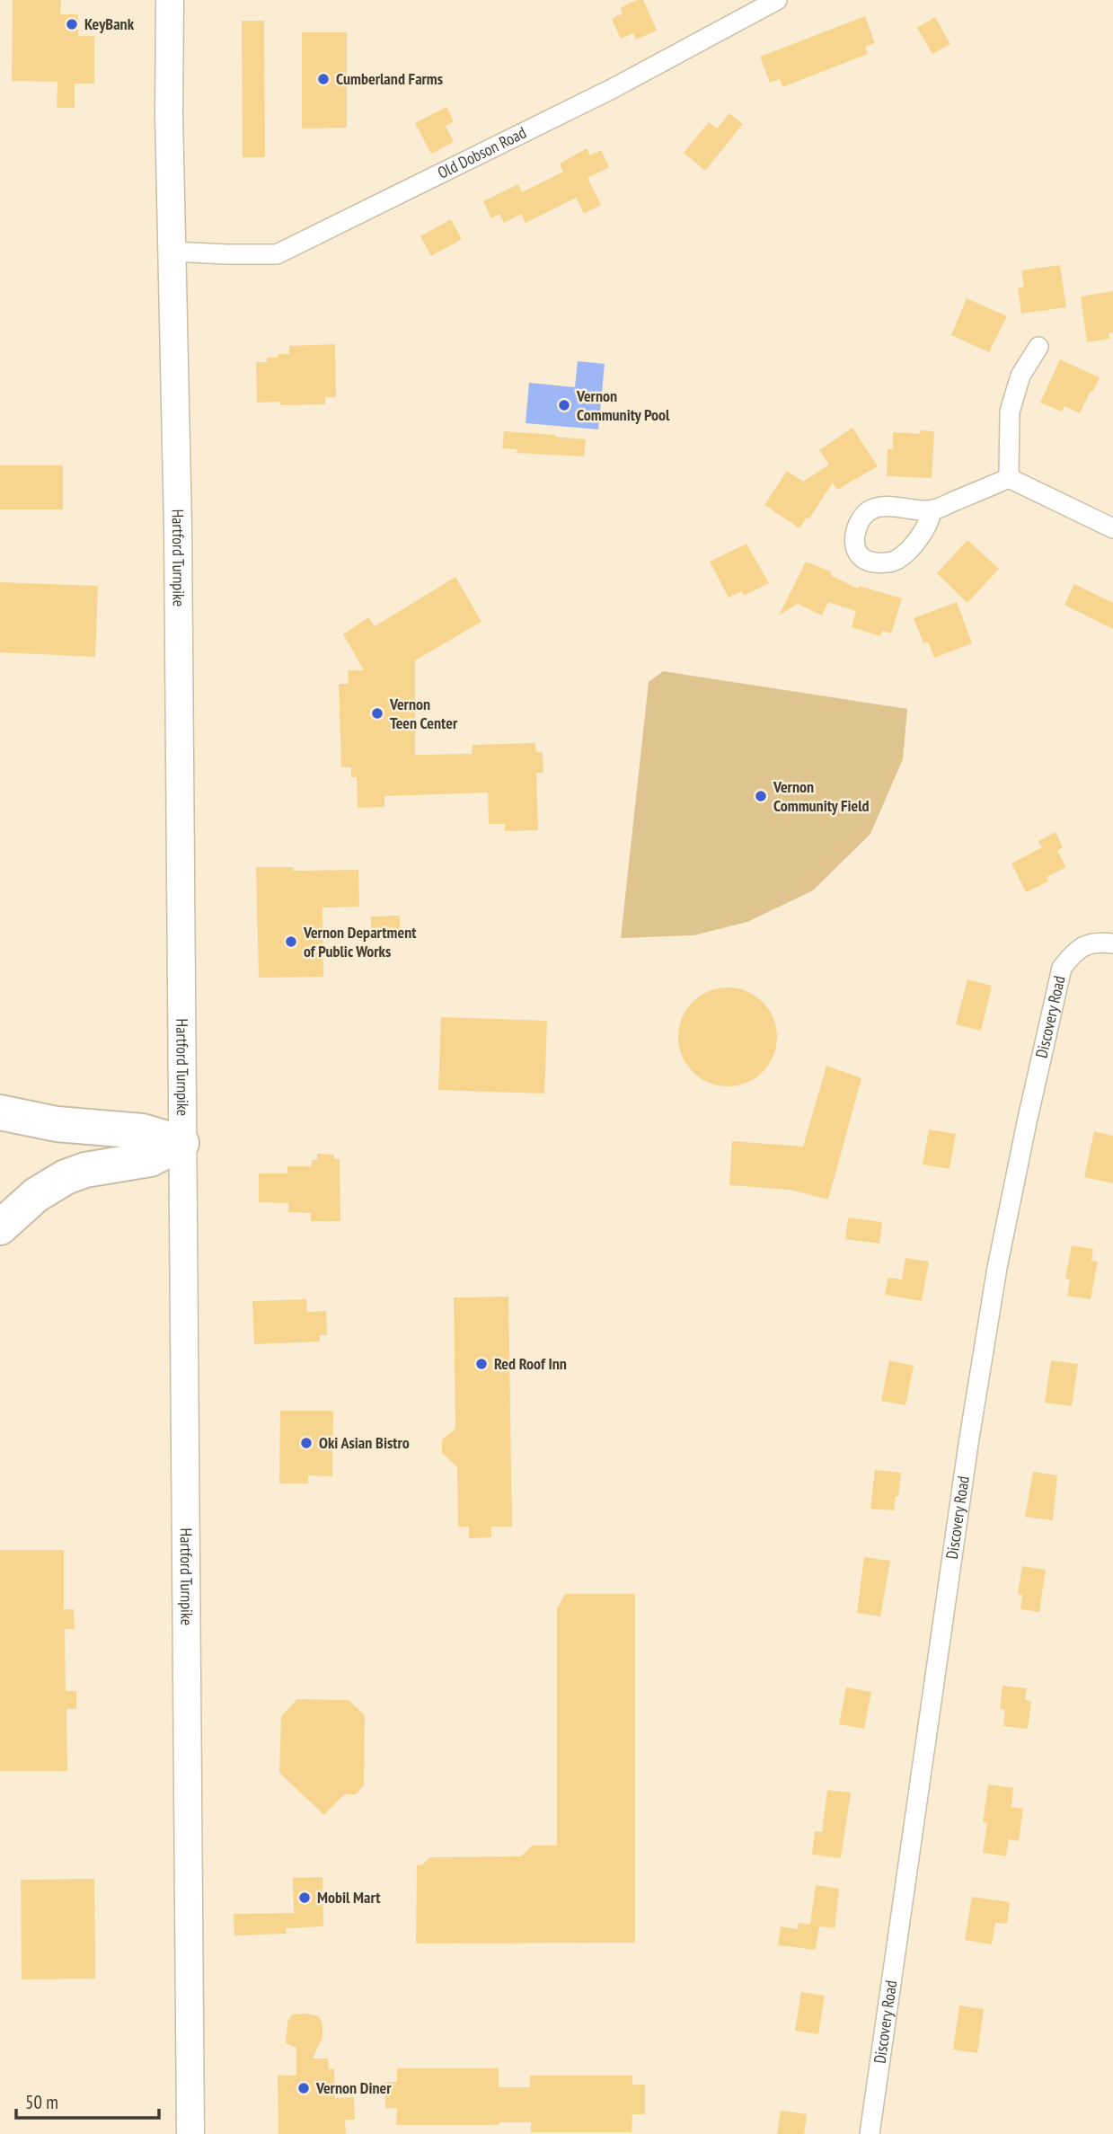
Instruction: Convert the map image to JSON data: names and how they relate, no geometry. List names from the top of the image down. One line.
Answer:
{"streets":{"main road":["Hartford Turnpike"],"street":["Old Dobson Road","Discovery Road"]},"crossings":[["Old Dobson Road","Hartford Turnpike"]],"places":["KeyBank","Cumberland Farms","Vernon Community Pool","Vernon Teen Center","Vernon Community Field","Vernon Department of Public Works","Red Roof Inn","Oki Asian Bistro","Mobil Mart","Vernon Diner"],"scale_bar":"50 m"}
